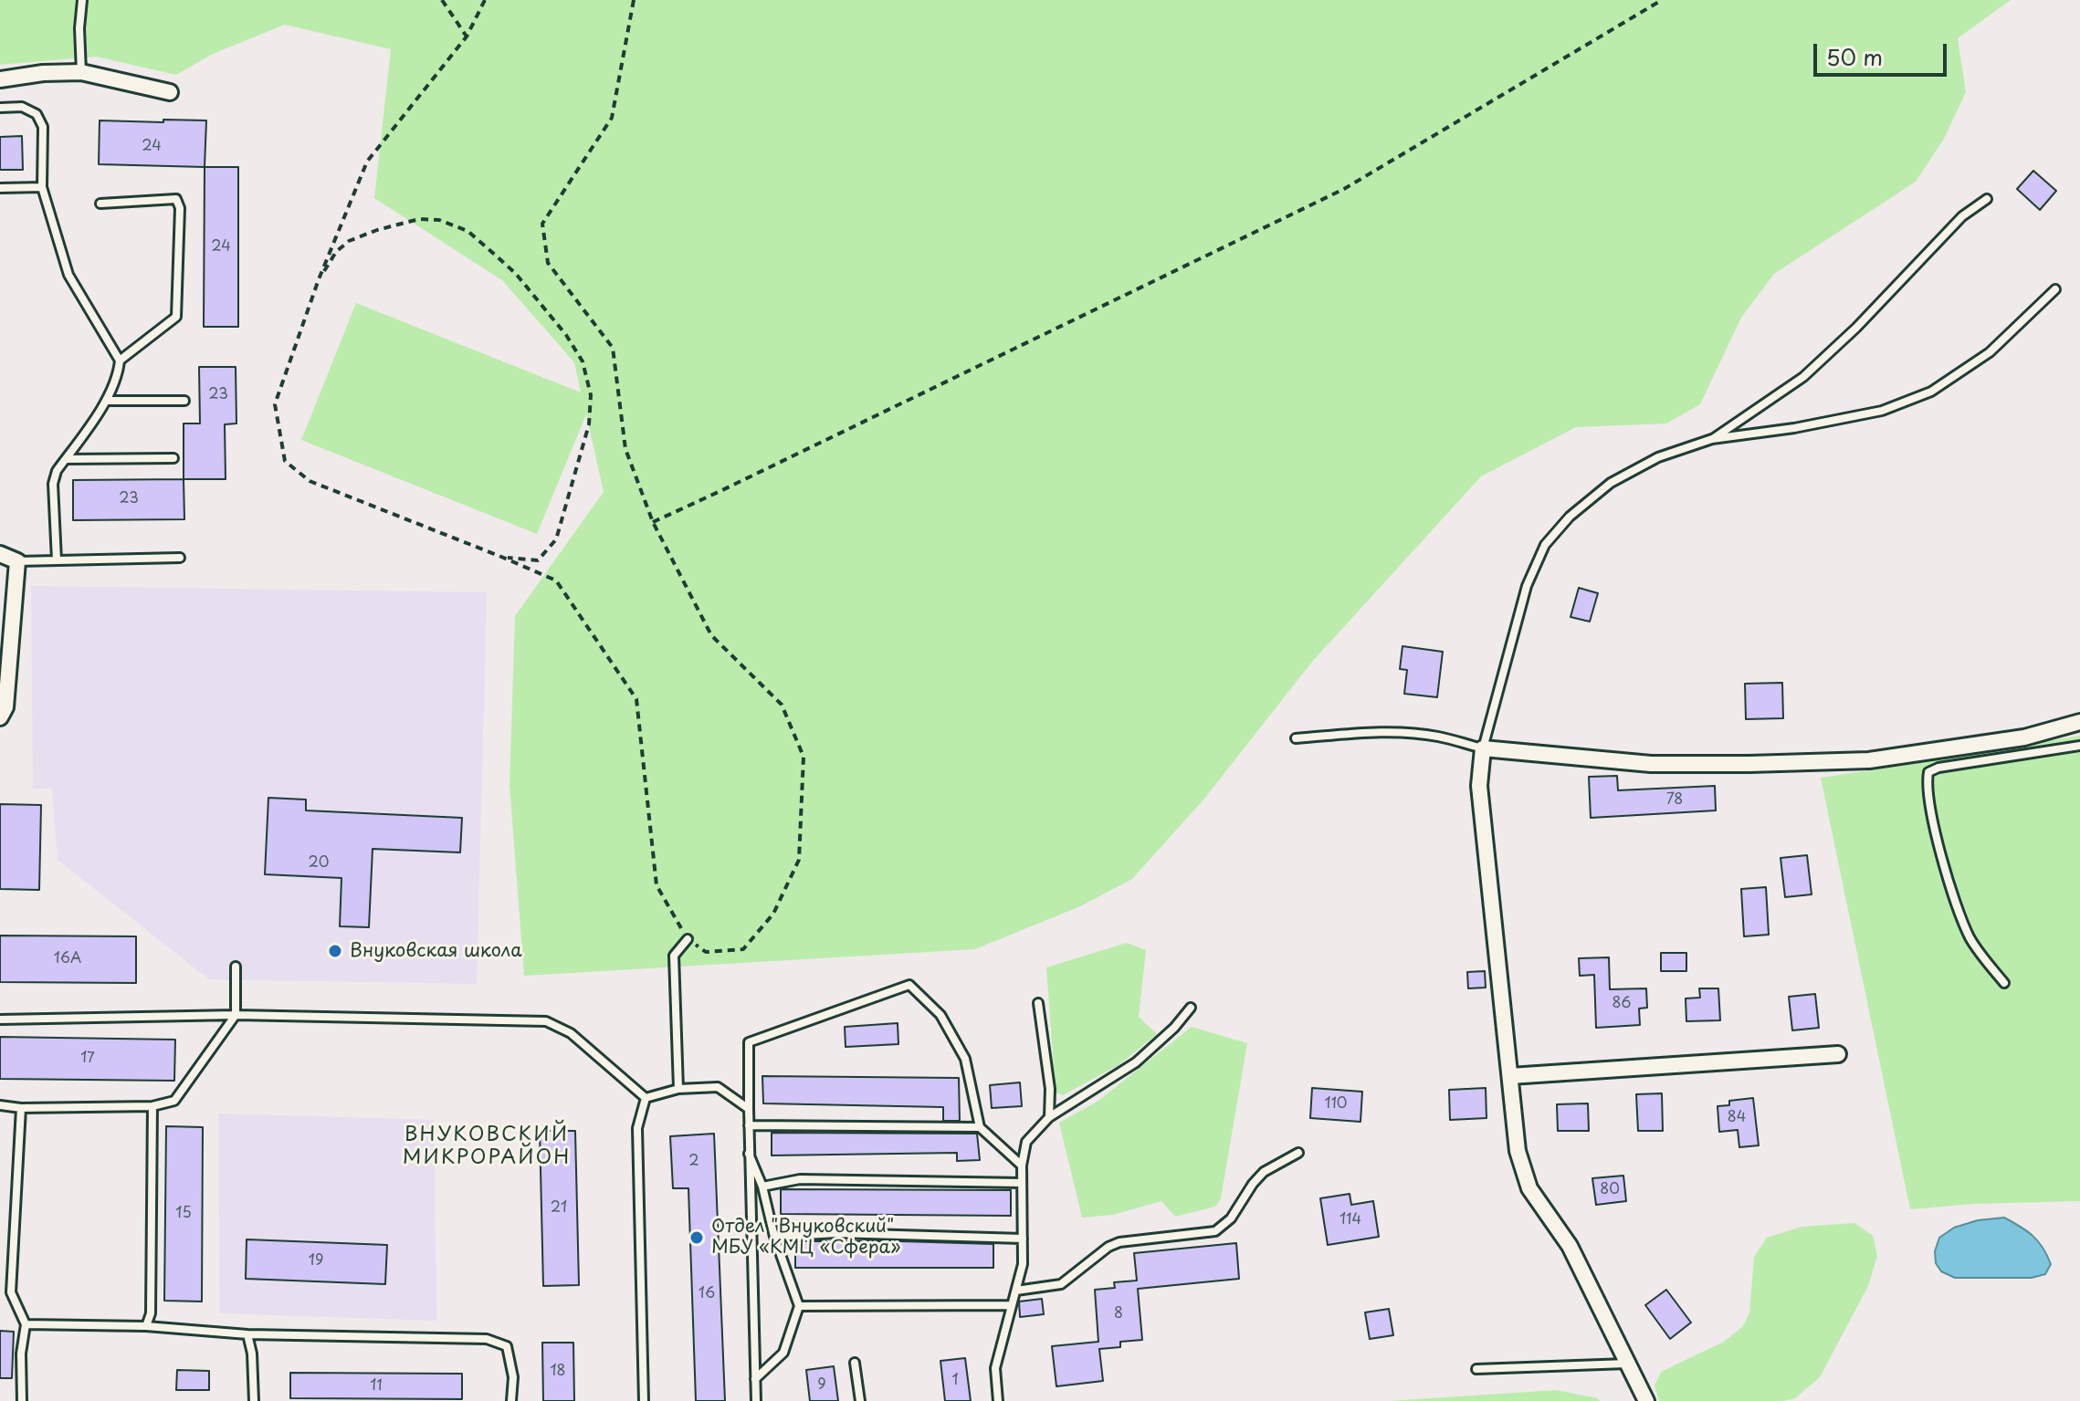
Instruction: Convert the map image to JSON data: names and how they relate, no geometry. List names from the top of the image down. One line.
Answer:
{"districts":["ВНУКОВСКИЙ МИКРОРАЙОН"],"places":["Внуковская школа","Отдел \"Внуковский\" МБУ «КМЦ «Сфера»"],"house_numbers":["24","24","23","23","78","20","16А","86","17","110","84","2","80","21","15","114","19","16","8","18","1","9","11"],"scale_bar":"50 m"}
